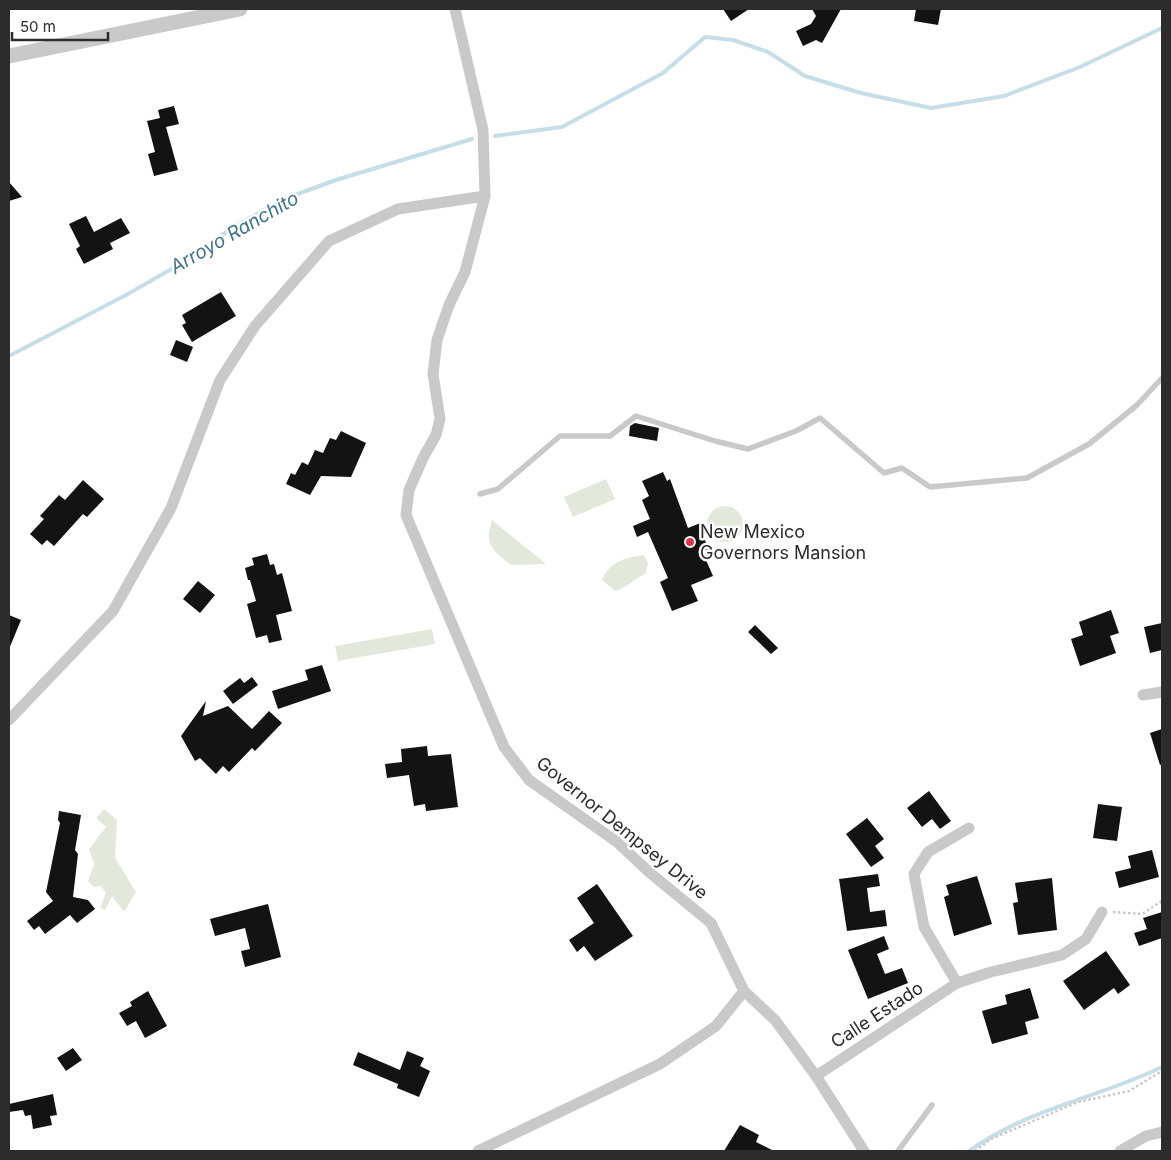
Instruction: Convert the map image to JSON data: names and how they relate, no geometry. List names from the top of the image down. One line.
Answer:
{"streets":{"street":["Governor Dempsey Drive","Calle Estado"]},"water":["Arroyo Ranchito"],"places":["New Mexico Governors Mansion"],"scale_bar":"50 m"}
